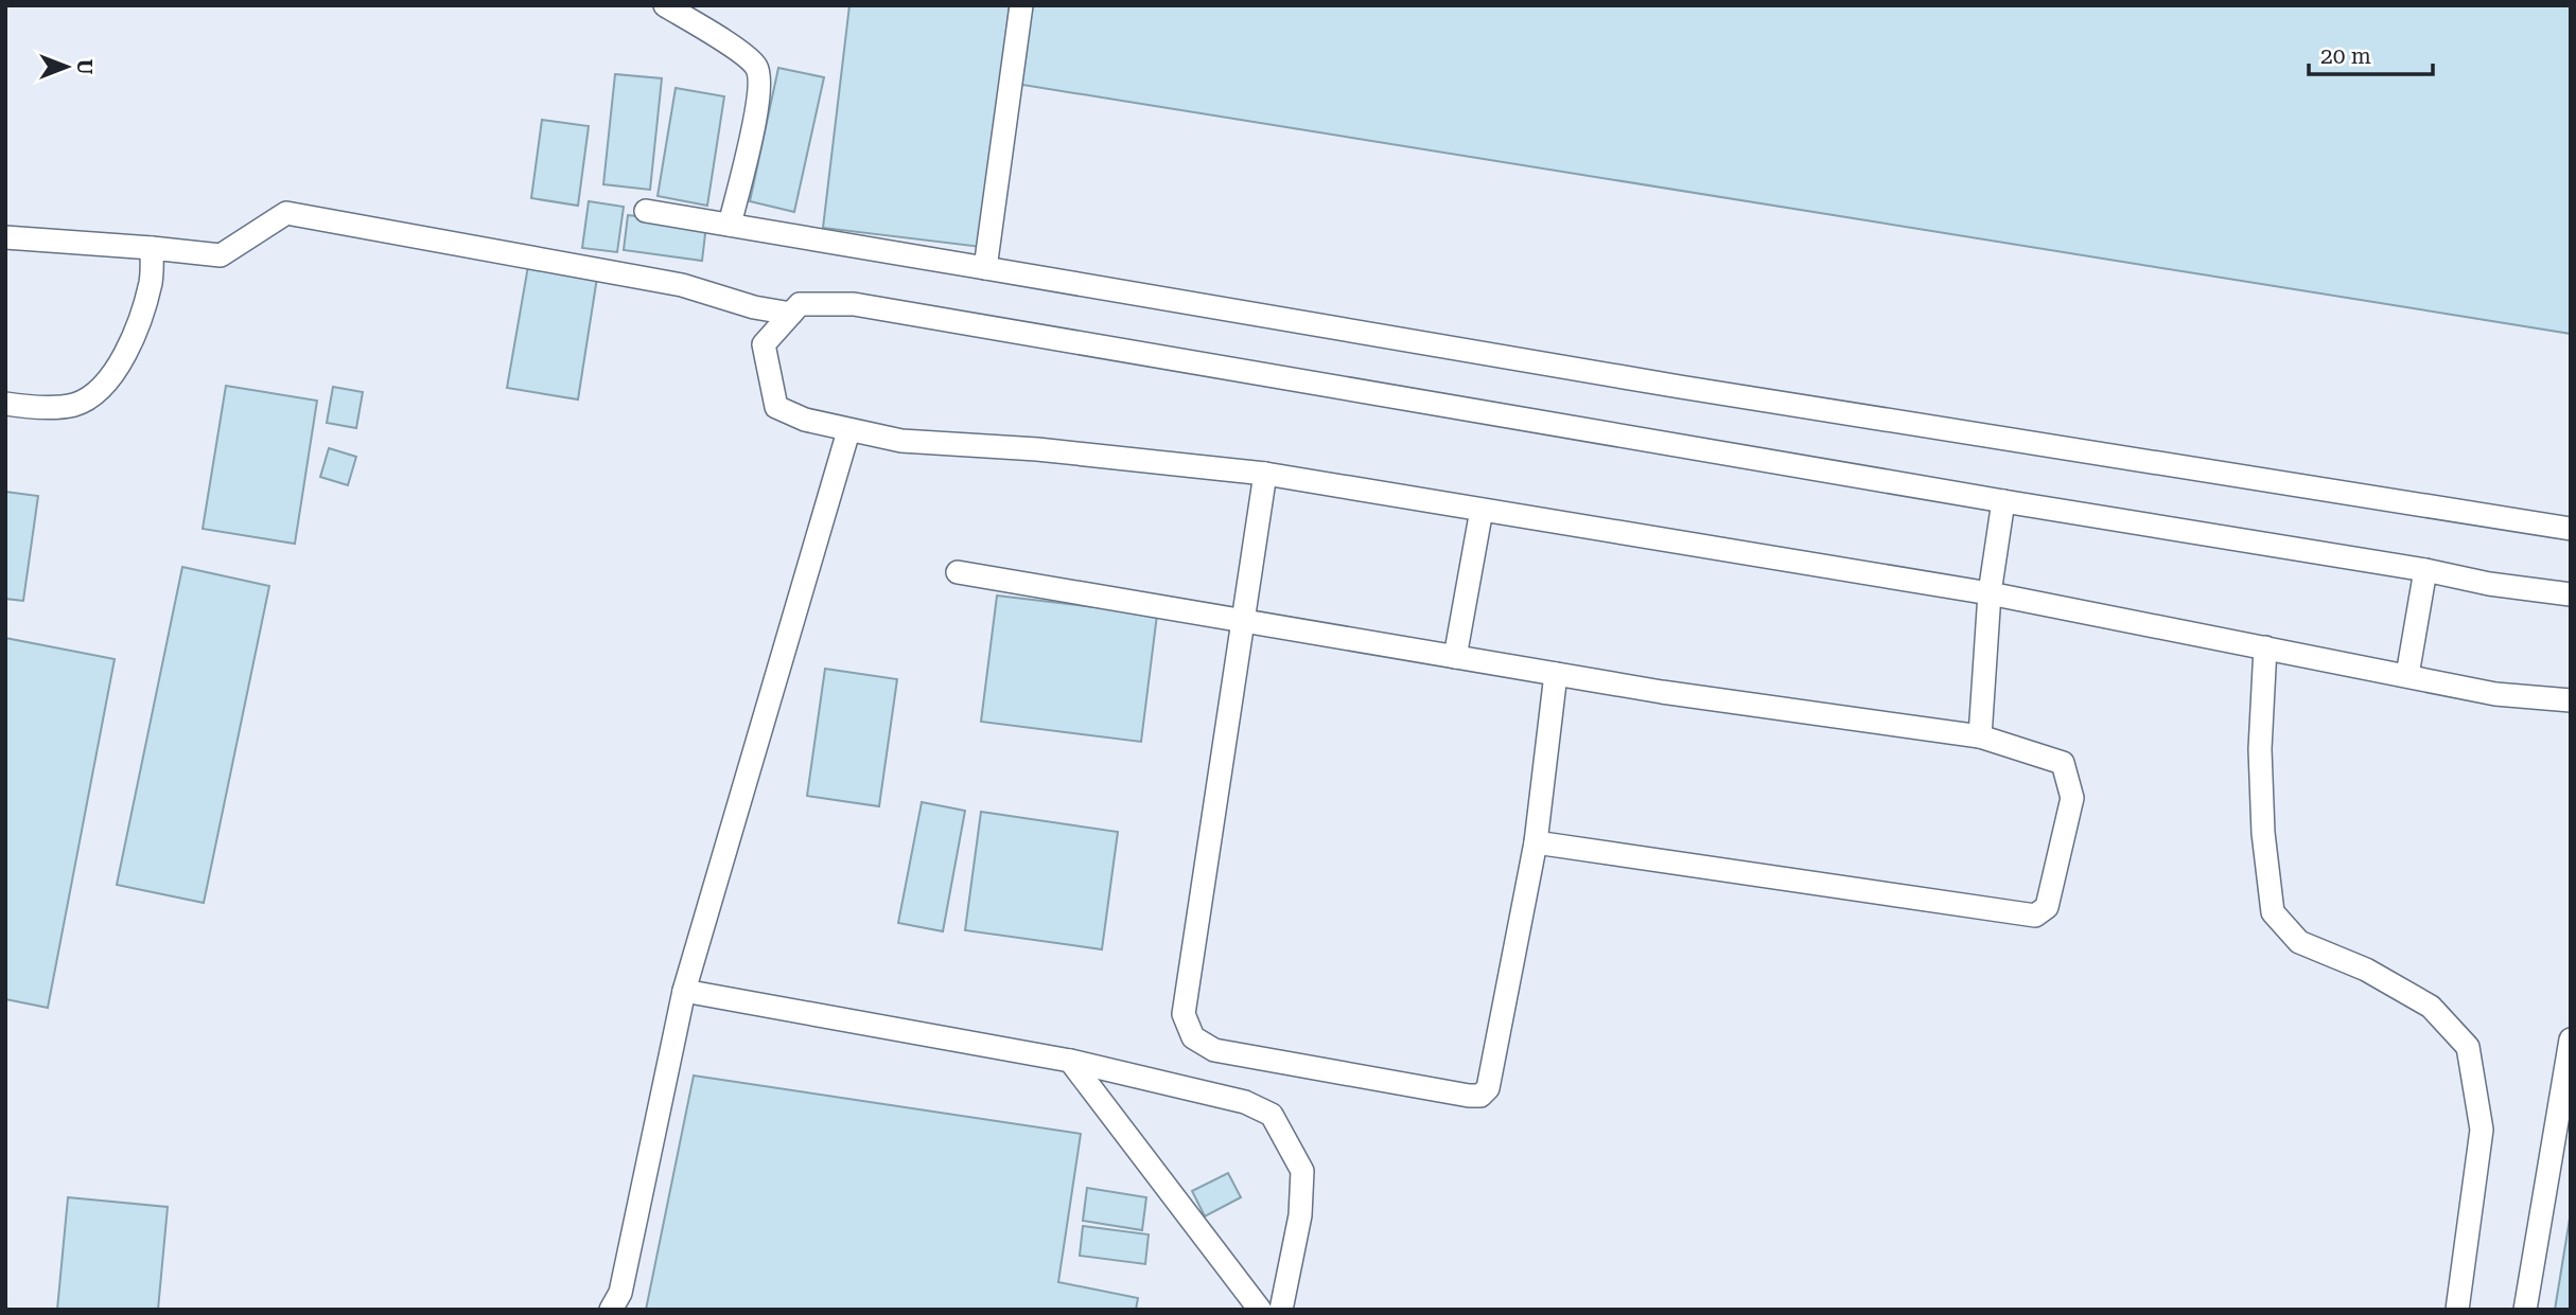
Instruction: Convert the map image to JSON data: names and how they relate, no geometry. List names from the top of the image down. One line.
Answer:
{"scale_bar":"20 m","north":"right"}
